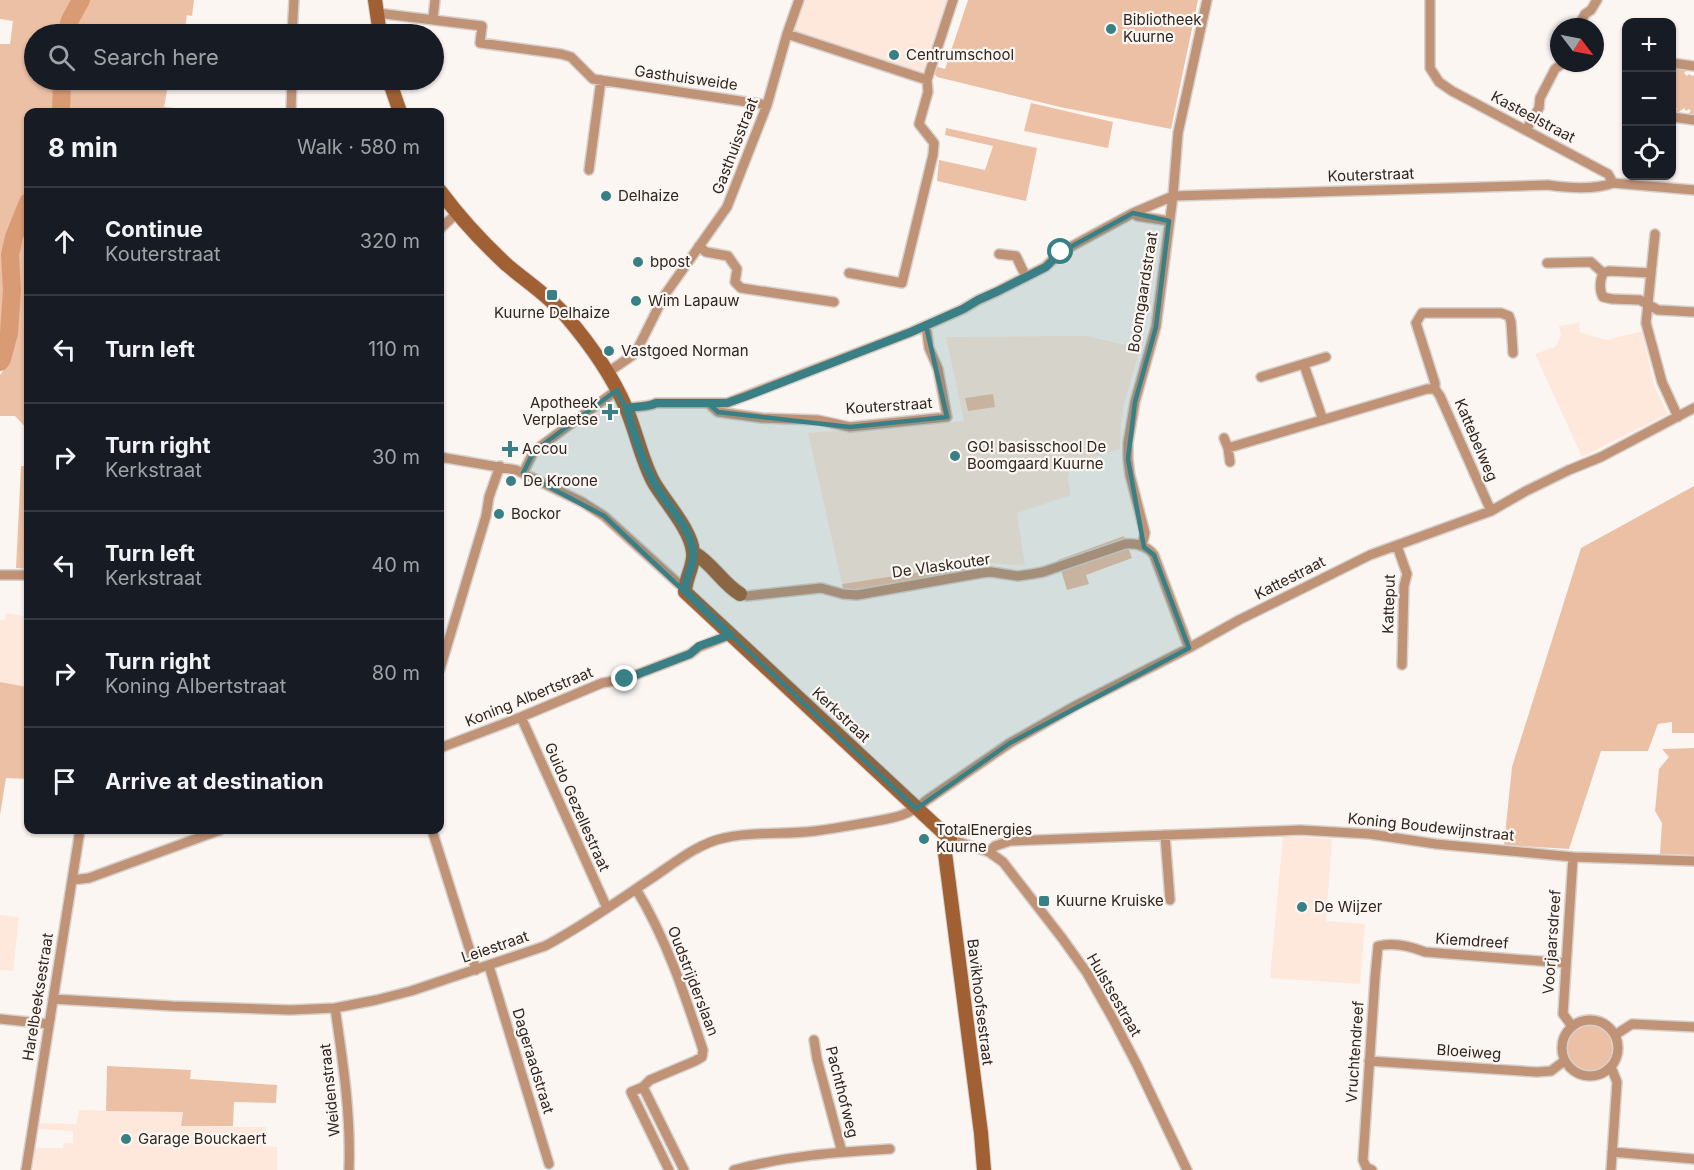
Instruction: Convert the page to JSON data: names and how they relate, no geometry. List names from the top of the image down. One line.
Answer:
{"streets":{"street":["Gasthuisweide","Kasteelstraat","Gasthuisstraat","Kouterstraat","Boomgaardstraat","Kattebelweg","De Vlaskouter","Kattestraat","Katteput","Koning Albertstraat","Kerkstraat","Guido Gezellestraat","Koning Boudewijnstraat","Kiemdreef","Voorjaarsdreef","Leiestraat","Oudstrijderslaan","Hulstsestraat","Harelbeeksestraat","Bavikhoofsestraat","Vruchtendreef","Bloeiweg","Dageraadstraat","Weidenstraat","Pachthofweg"]},"crossings":[["Gasthuisweide","Gasthuisstraat"],["Kasteelstraat","Kouterstraat"],["Kouterstraat","Boomgaardstraat"],["Boomgaardstraat","De Vlaskouter"],["Kattebelweg","Kattestraat"],["Kattestraat","Katteput"],["Kattestraat","Kerkstraat"],["Kattestraat","Leiestraat"],["Koning Albertstraat","Kerkstraat"],["Koning Albertstraat","Guido Gezellestraat"],["Kerkstraat","Koning Boudewijnstraat"],["Kerkstraat","Leiestraat"],["Kerkstraat","Hulstsestraat"],["Kerkstraat","Bavikhoofsestraat"],["Guido Gezellestraat","Leiestraat"],["Koning Boudewijnstraat","Voorjaarsdreef"],["Koning Boudewijnstraat","Hulstsestraat"],["Kiemdreef","Voorjaarsdreef"],["Kiemdreef","Vruchtendreef"],["Voorjaarsdreef","Bloeiweg"],["Leiestraat","Oudstrijderslaan"],["Leiestraat","Harelbeeksestraat"],["Leiestraat","Dageraadstraat"],["Leiestraat","Weidenstraat"],["Vruchtendreef","Bloeiweg"]],"places":{"other":["Bibliotheek Kuurne","Centrumschool","Delhaize","bpost","Wim Lapauw","Vastgoed Norman","GO! basisschool De Boomgaard Kuurne","De Kroone","Bockor","TotalEnergies Kuurne","De Wijzer","Garage Bouckaert"],"transit":["Kuurne Delhaize","Kuurne Kruiske"],"health":["Apotheek Verplaetse","Accou"]},"north":"bottom right","page":{"map_buttons":["+","−"],"search":"Search here","heading":["8 min","Walk · 580 m"],"list":[["Continue","Kouterstraat","320 m"],["Turn left","110 m"],["Turn right","Kerkstraat","30 m"],["Turn left","Kerkstraat","40 m"],["Turn right","Koning Albertstraat","80 m"],"Arrive at destination"]}}
